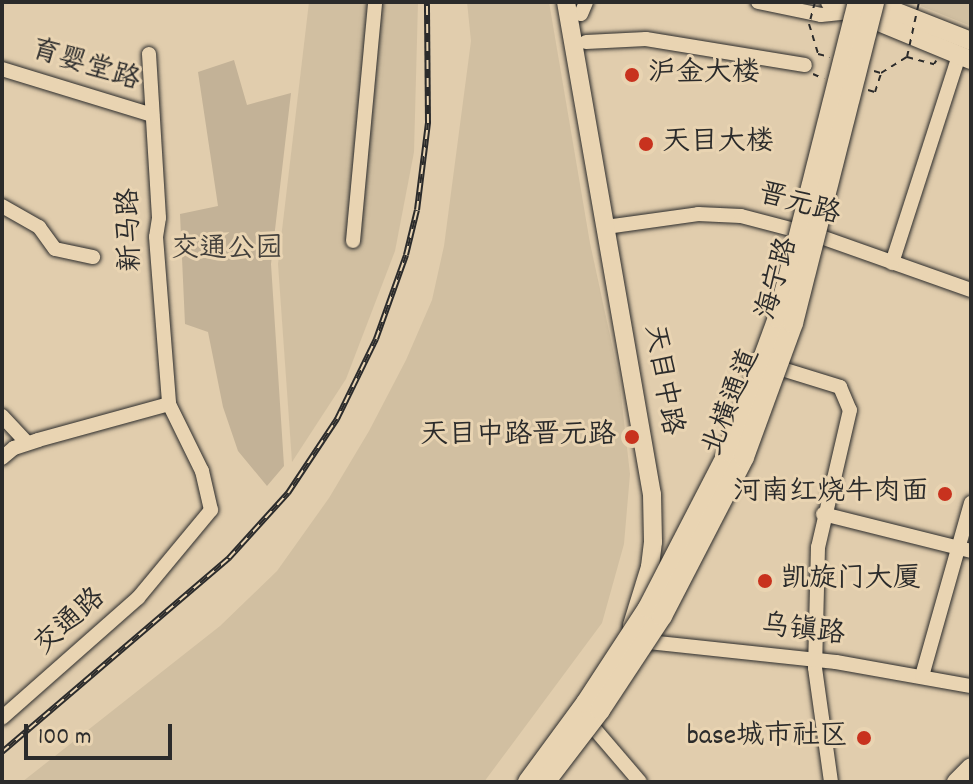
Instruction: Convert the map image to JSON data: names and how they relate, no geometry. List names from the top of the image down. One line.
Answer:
{"streets":{"highway":["北横通道"],"main road":["海宁路","天目中路"],"street":["育婴堂路","晋元路","新马路","交通路","乌镇路"]},"crossings":[["育婴堂路","新马路"],["晋元路","海宁路"],["晋元路","天目中路"],["新马路","交通路"],["海宁路","天目中路"],["海宁路","北横通道"],["海宁路","乌镇路"],["天目中路","北横通道"],["天目中路","乌镇路"]],"parks":["交通公园"],"places":["沪金大楼","天目大楼","天目中路晋元路","河南红烧牛肉面","凯旋门大厦","base城市社区"],"scale_bar":"100 m"}
